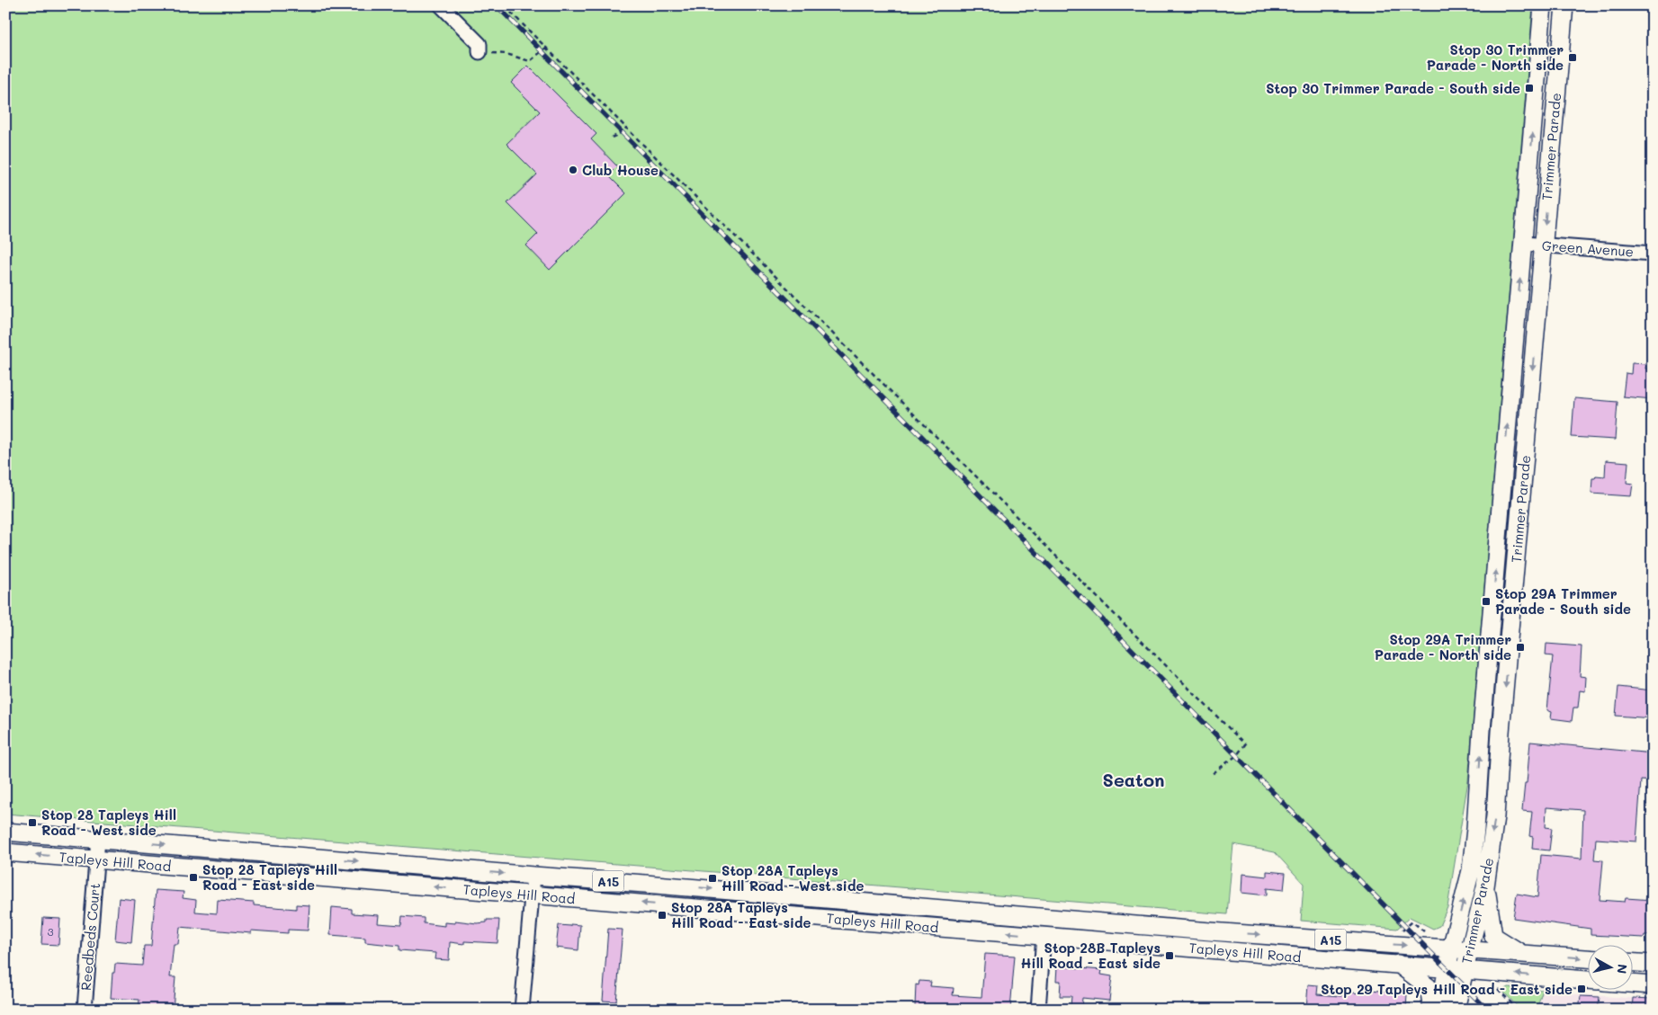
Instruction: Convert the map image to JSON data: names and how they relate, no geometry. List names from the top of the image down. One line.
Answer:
{"streets":{"main road":["Trimmer Parade","Tapleys Hill Road","A15"],"street":["Green Avenue","Reedbeds Court"]},"crossings":[["Trimmer Parade","Green Avenue"],["Trimmer Parade","Tapleys Hill Road"],["Tapleys Hill Road","Reedbeds Court"]],"districts":["Seaton"],"places":{"transit":["Stop 30 Trimmer Parade - North side","Stop 30 Trimmer Parade - South side","Stop 29A Trimmer Parade - South side","Stop 29A Trimmer Parade - North side","Stop 28 Tapleys Hill Road - West side","Stop 28 Tapleys Hill Road - East side","Stop 28A Tapleys Hill Road - West side","Stop 28A Tapleys Hill Road - East side","Stop 28B Tapleys Hill Road - East side","Stop 29 Tapleys Hill Road - East side"],"other":["Club House"]},"house_numbers":["3"],"north":"right"}
